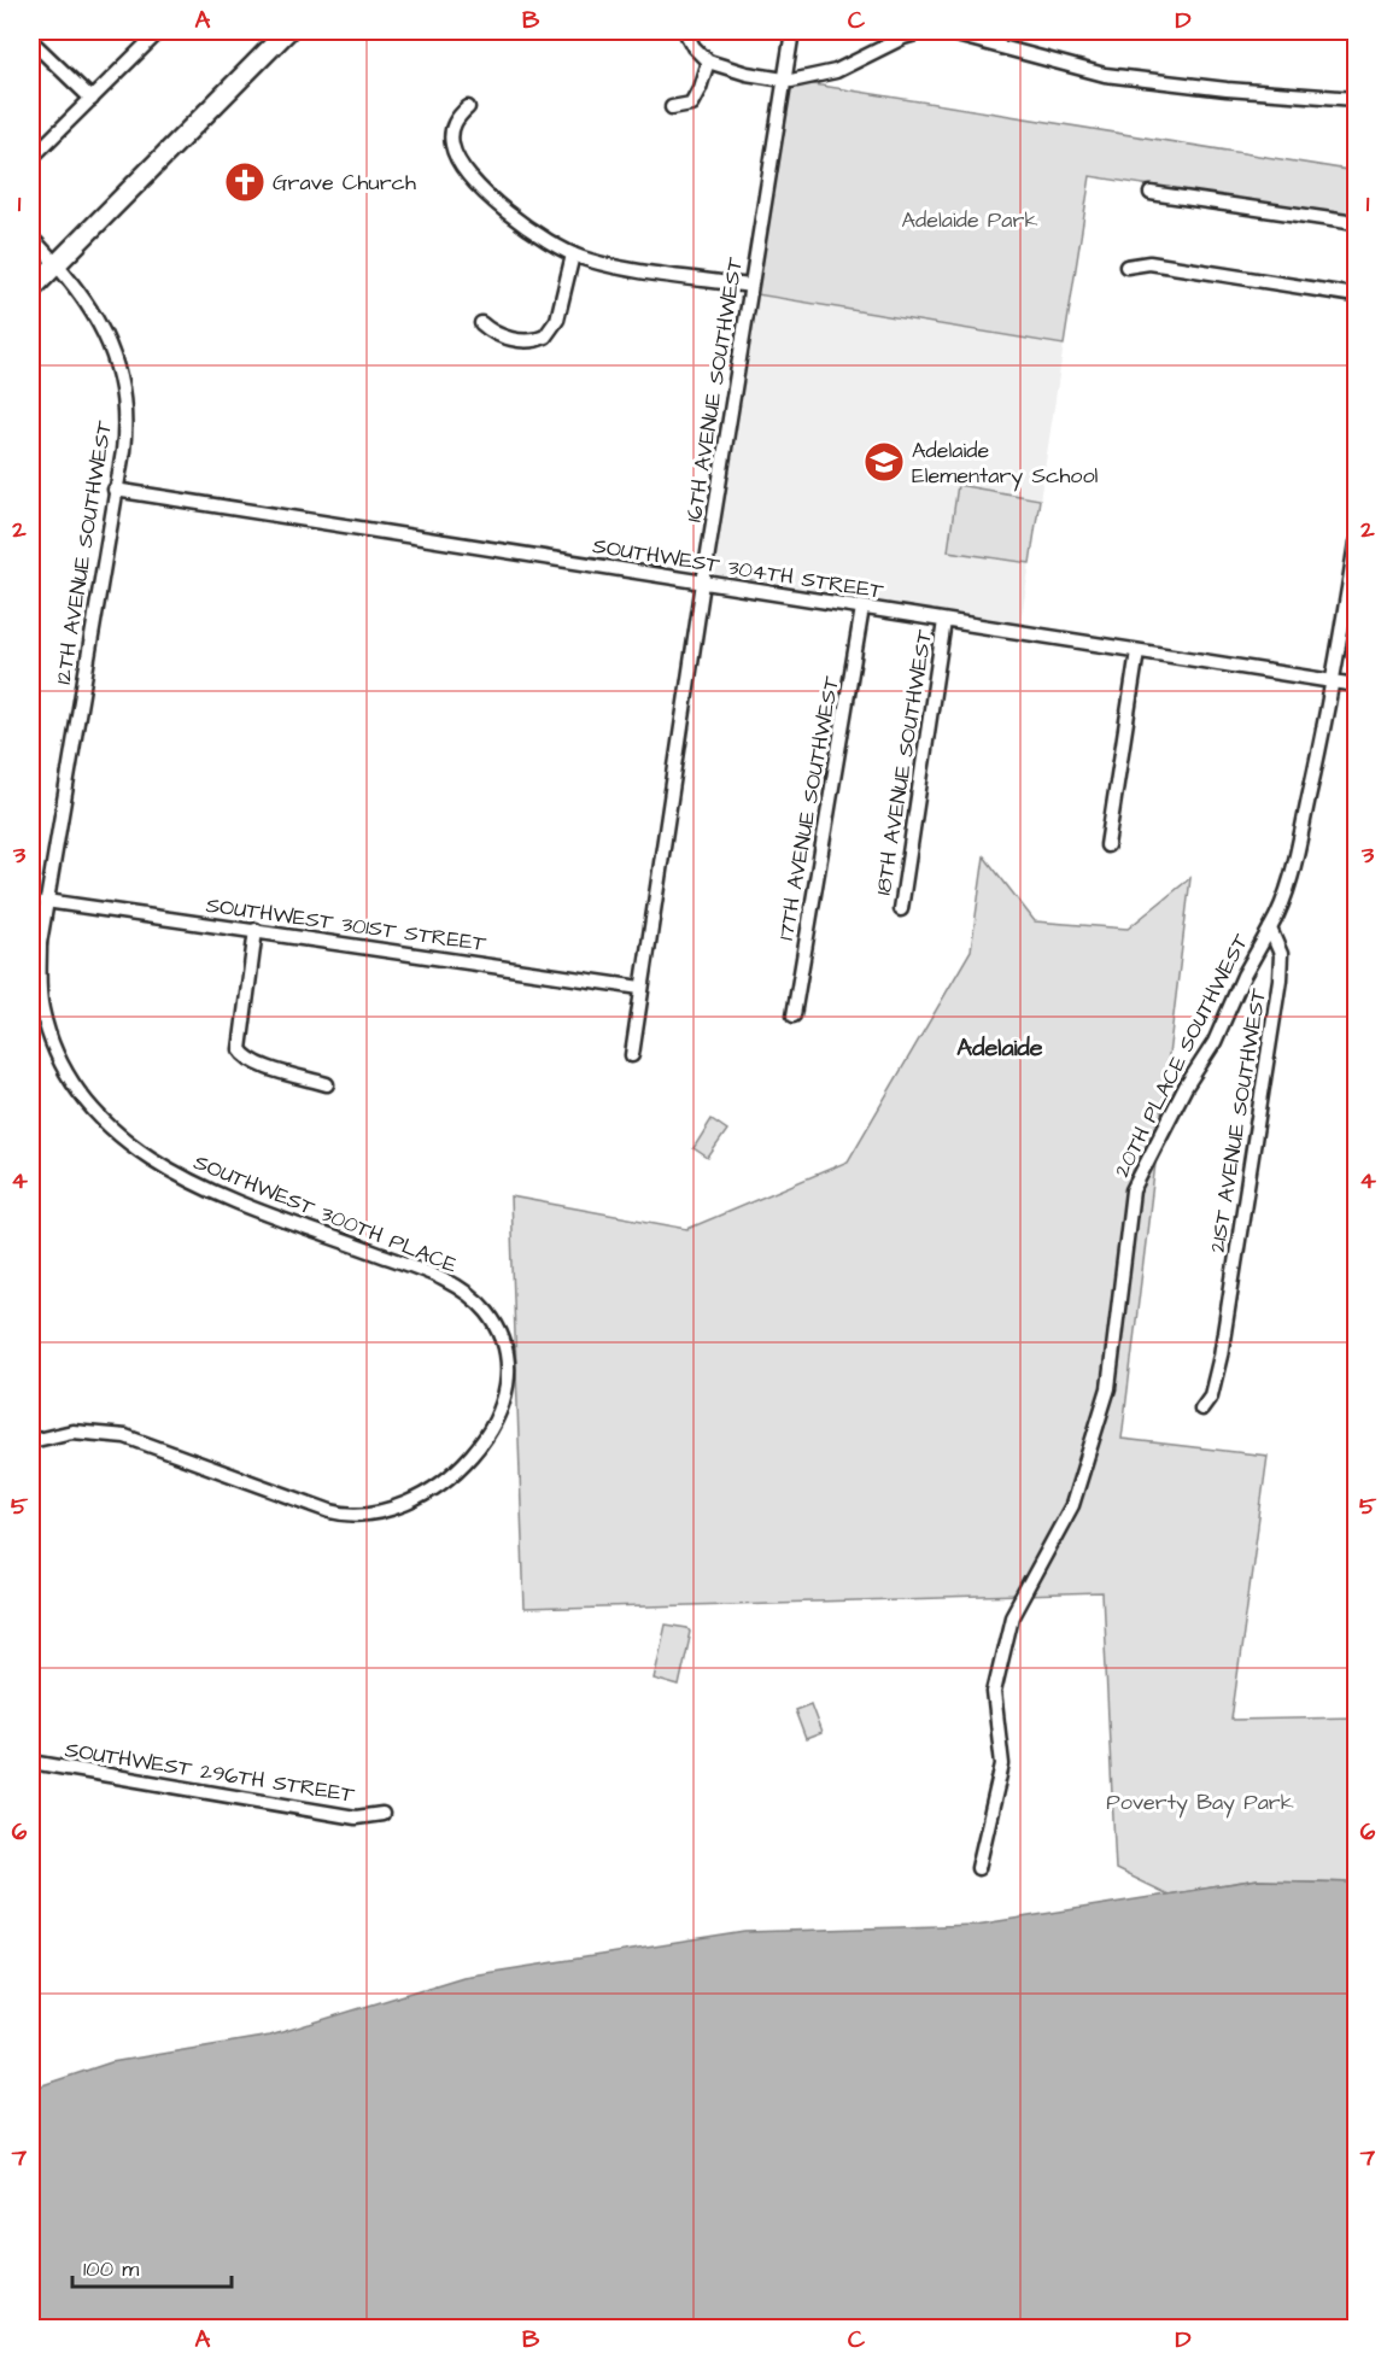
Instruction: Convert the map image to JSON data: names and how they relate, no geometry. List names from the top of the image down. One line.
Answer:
{"streets":{"street":["16TH AVENUE SOUTHWEST","12TH AVENUE SOUTHWEST","SOUTHWEST 304TH STREET","18TH AVENUE SOUTHWEST","17TH AVENUE SOUTHWEST","SOUTHWEST 301ST STREET","20TH PLACE SOUTHWEST","21ST AVENUE SOUTHWEST","SOUTHWEST 300TH PLACE","SOUTHWEST 296TH STREET"]},"crossings":[["16TH AVENUE SOUTHWEST","SOUTHWEST 304TH STREET"],["16TH AVENUE SOUTHWEST","SOUTHWEST 301ST STREET"],["12TH AVENUE SOUTHWEST","SOUTHWEST 304TH STREET"],["12TH AVENUE SOUTHWEST","SOUTHWEST 301ST STREET"],["12TH AVENUE SOUTHWEST","SOUTHWEST 300TH PLACE"],["SOUTHWEST 304TH STREET","18TH AVENUE SOUTHWEST"],["SOUTHWEST 304TH STREET","17TH AVENUE SOUTHWEST"],["20TH PLACE SOUTHWEST","21ST AVENUE SOUTHWEST"]],"districts":["Adelaide"],"parks":["Adelaide Park","Poverty Bay Park"],"places":{"church":["Grave Church"],"school or university":["Adelaide Elementary School"]},"scale_bar":"100 m","grid":{"columns":["A","B","C","D"],"rows":["1","2","3","4","5","6","7"]}}
